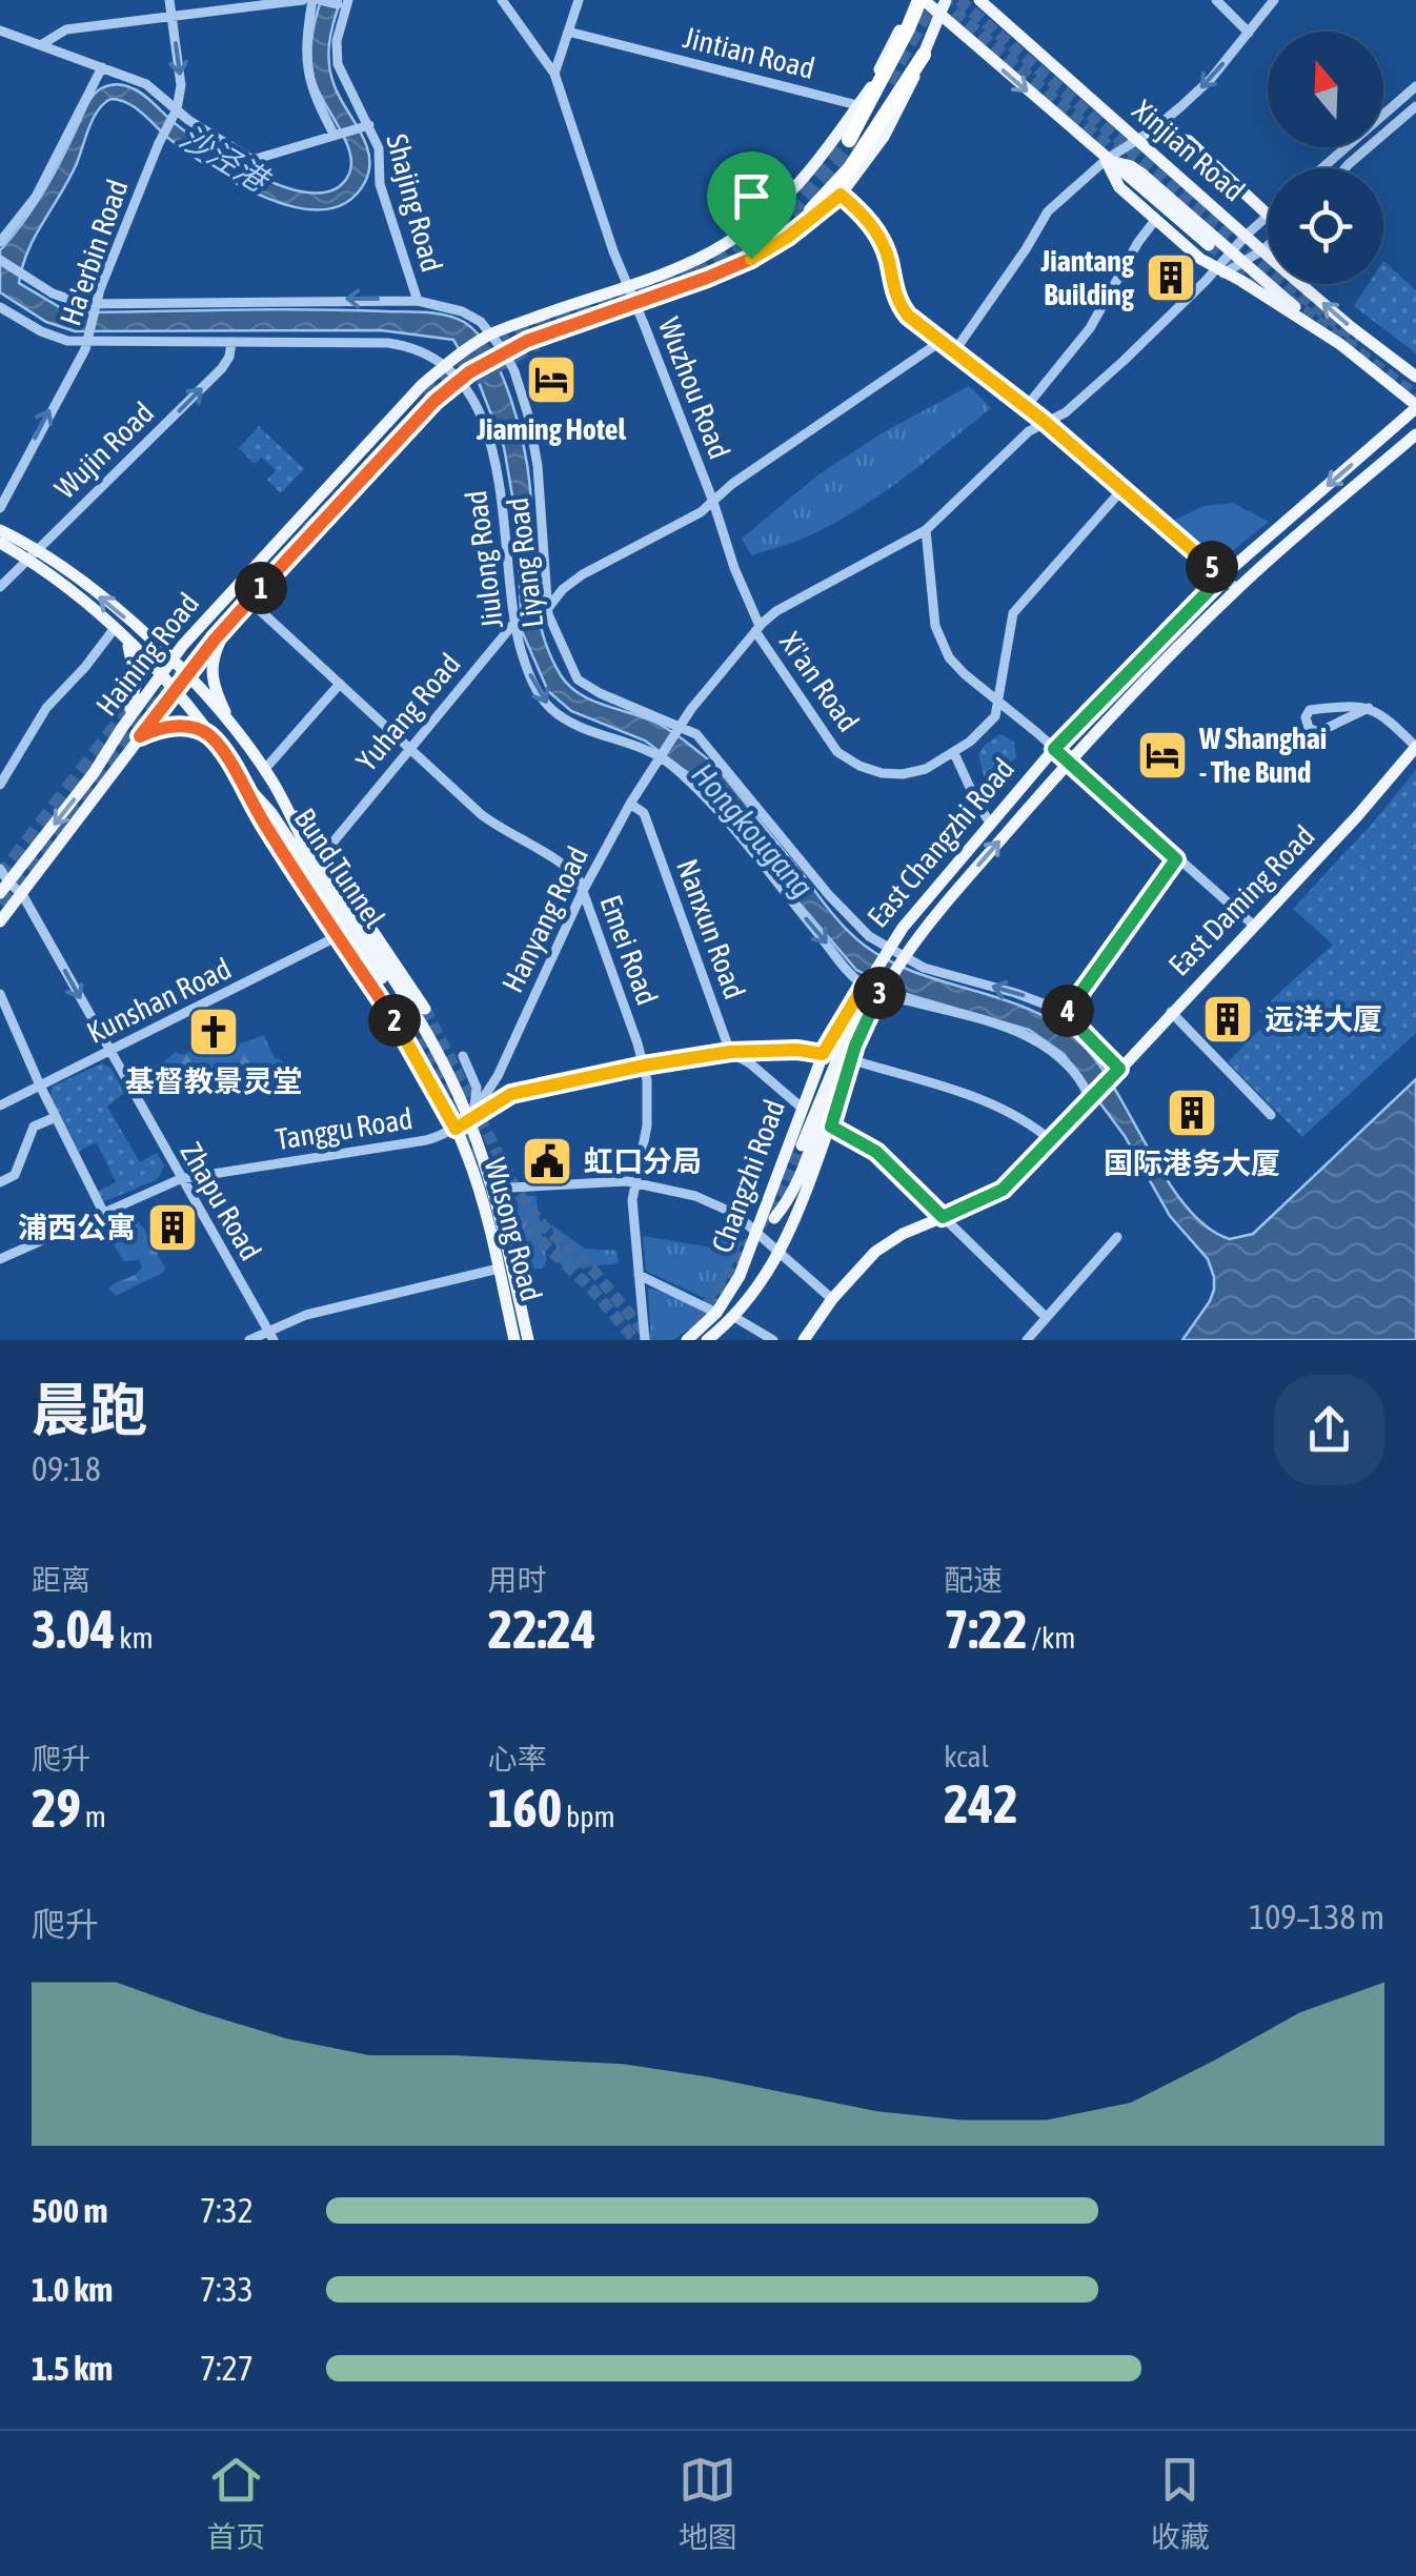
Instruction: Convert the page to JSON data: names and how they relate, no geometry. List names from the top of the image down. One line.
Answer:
{"streets":{"main road":["Xinjian Road","Haining Road","East Changzhi Road","Bund Tunnel","East Daming Road","Changzhi Road","Wusong Road"],"street":["Jintian Road","Shajing Road","Ha'erbin Road","Wuzhou Road","Wujin Road","Jiulong Road","Liyang Road","Xi'an Road","Yuhang Road","Hanyang Road","Nanxun Road","Emei Road","Kunshan Road","Tanggu Road","Zhapu Road"]},"crossings":[["Jintian Road","Haining Road"],["Xinjian Road","Haining Road"],["Xinjian Road","East Changzhi Road"],["Xinjian Road","Hanyang Road"],["Shajing Road","Liyang Road"],["Ha'erbin Road","Jiulong Road"],["Ha'erbin Road","Liyang Road"],["Wuzhou Road","Haining Road"],["Wuzhou Road","Xi'an Road"],["Wuzhou Road","Yuhang Road"],["Wuzhou Road","Hanyang Road"],["Wujin Road","Jiulong Road"],["Wujin Road","Wusong Road"],["Jiulong Road","Liyang Road"],["Jiulong Road","Haining Road"],["Jiulong Road","Yuhang Road"],["Jiulong Road","East Changzhi Road"],["Jiulong Road","East Daming Road"],["Jiulong Road","Hanyang Road"],["Jiulong Road","Changzhi Road"],["Liyang Road","Haining Road"],["Liyang Road","Yuhang Road"],["Liyang Road","East Changzhi Road"],["Liyang Road","East Daming Road"],["Liyang Road","Hanyang Road"],["Liyang Road","Changzhi Road"],["Haining Road","Emei Road"],["Haining Road","Zhapu Road"],["Haining Road","Wusong Road"],["Xi'an Road","Hanyang Road"],["Yuhang Road","Emei Road"],["East Changzhi Road","Changzhi Road"],["Bund Tunnel","Wusong Road"],["Hanyang Road","Nanxun Road"],["Hanyang Road","Emei Road"],["Hanyang Road","Tanggu Road"],["Hanyang Road","Wusong Road"],["Nanxun Road","Tanggu Road"],["Emei Road","Tanggu Road"],["Kunshan Road","Zhapu Road"],["Kunshan Road","Wusong Road"],["Tanggu Road","Changzhi Road"],["Tanggu Road","Zhapu Road"],["Tanggu Road","Wusong Road"]],"one_way":["Wujin Road"],"water":["沙泾港","Hongkougang"],"places":{"building":["Jiantang Building","远洋大厦","国际港务大厦","浦西公寓"],"hotel":["Jiaming Hotel","W Shanghai - The Bund"],"church":["基督教景灵堂"],"public building":["虹口分局"]},"north":"top","page":{"pins":["5","1","3","4","2"],"heading":["晨跑","09:18"],"stats":[["距离","3.04 km"],["用时","22:24"],["配速","7:22 /km"],["爬升","29 m"],["心率","160 bpm"],["kcal","242"]],"chart":["爬升","109–138 m"],"list":[{"name":"500 m","note":"7:32"},{"name":"1.0 km","note":"7:33"},{"name":"1.5 km","note":"7:27"}],"tabs":["首页","地图","收藏"]}}
